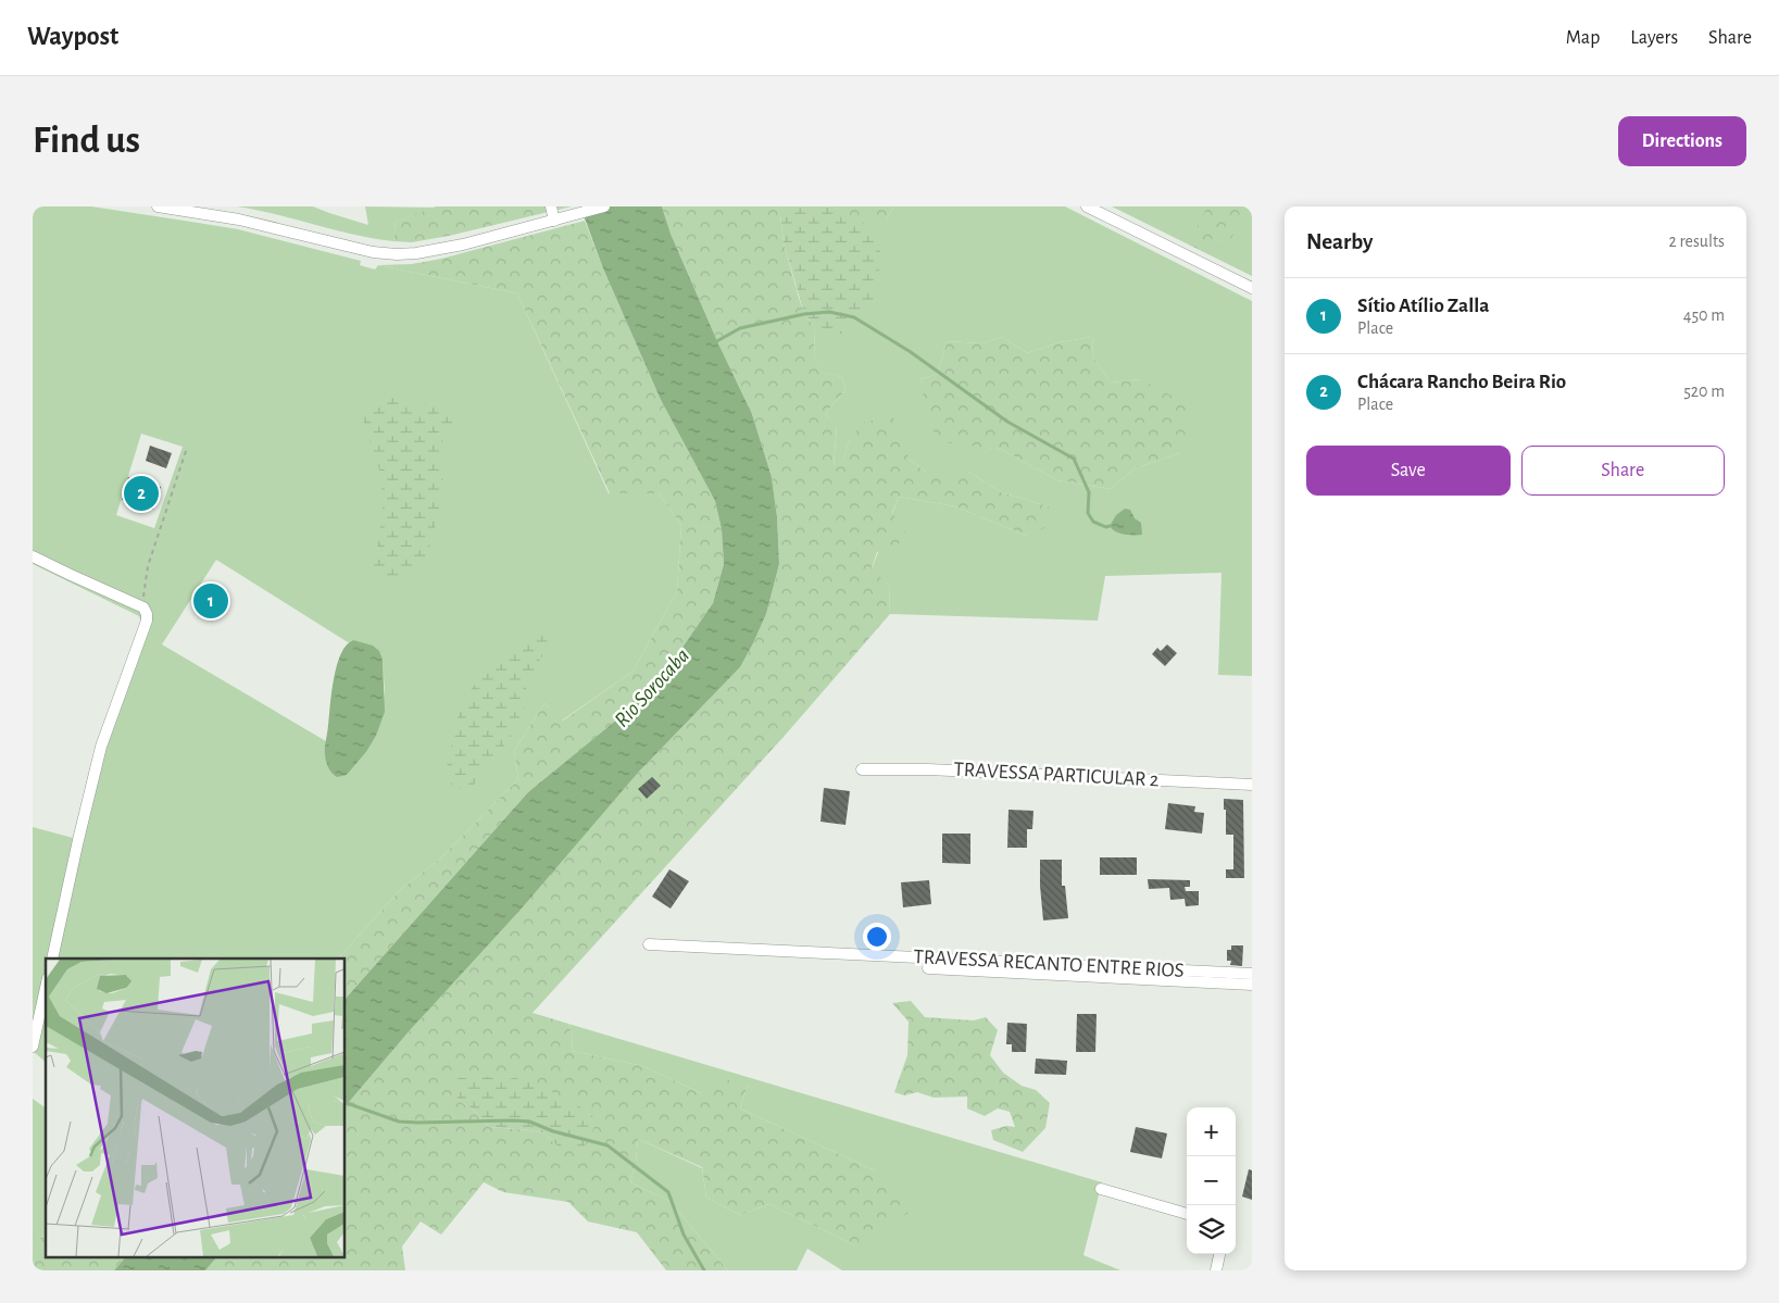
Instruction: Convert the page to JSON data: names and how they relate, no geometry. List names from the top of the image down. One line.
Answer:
{"streets":{"street":["TRAVESSA PARTICULAR 2","TRAVESSA RECANTO ENTRE RIOS"]},"water":["Rio Sorocaba"],"page":{"header":"Waypost","nav":["Map","Layers","Share"],"buttons":["Directions",["Save","Share"]],"title":"Find us","heading":["Nearby","2 results"],"list":[{"mark":"1","name":"Sítio Atílio Zalla","note":"Place","value":"450 m"},{"mark":"2","name":"Chácara Rancho Beira Rio","note":"Place","value":"520 m"}],"pins":["2","1"],"map_buttons":["+","−"]}}
